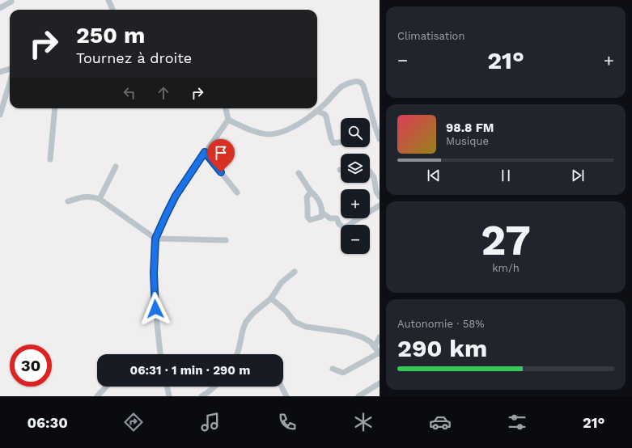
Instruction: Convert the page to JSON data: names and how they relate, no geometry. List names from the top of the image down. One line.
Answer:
{"page":{"tile":["Climatisation",["27","km/h"],["Autonomie · 58%","290 km"]],"turn":["250 m","Tournez à droite"],"heat":["−","21°","+"],"song":["98.8 FM","Musique"],"map_buttons":["+","−"],"limit":"30","trip":"06:31 · 1 min · 290 m","tabs":["06:30","21°"]}}
